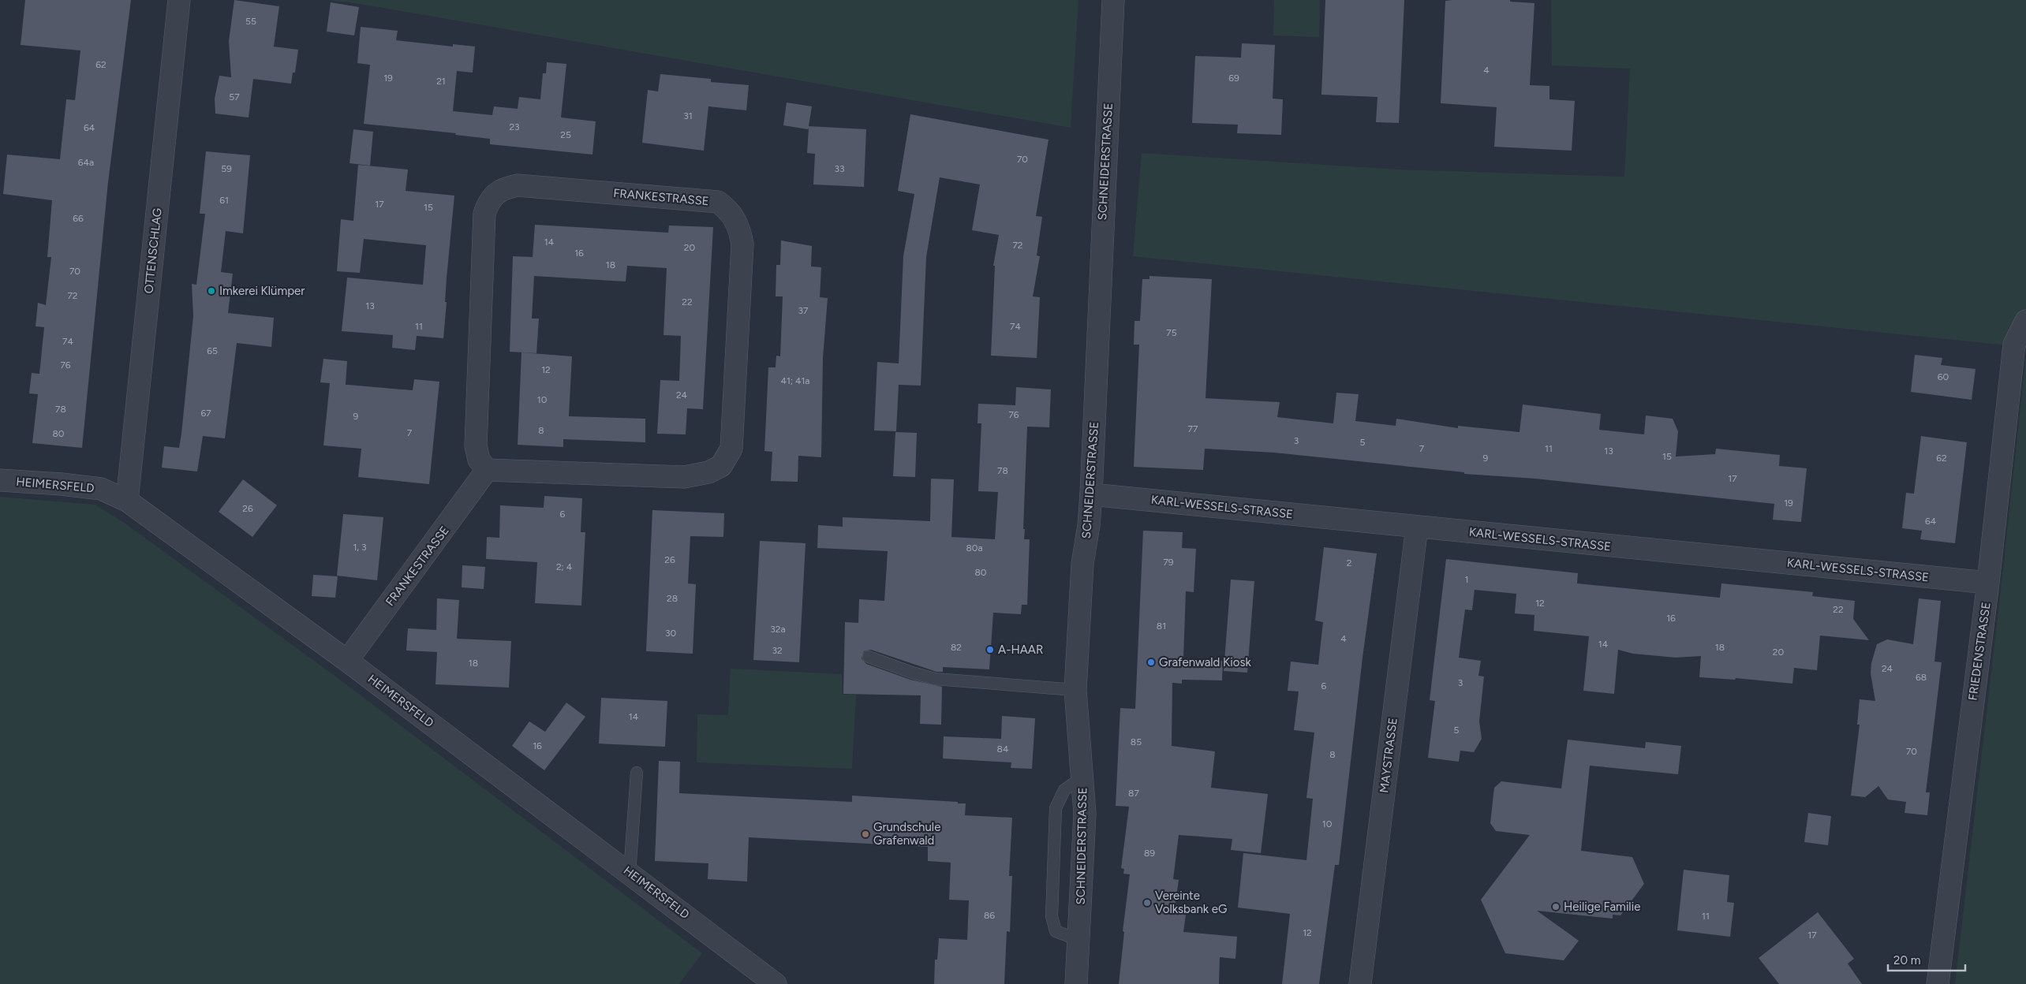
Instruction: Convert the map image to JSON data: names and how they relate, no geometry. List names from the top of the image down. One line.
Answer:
{"streets":{"street":["SCHNEIDERSTRASSE","FRANKESTRASSE","OTTENSCHLAG","HEIMERSFELD","KARL-WESSELS-STRASSE","FRIEDENSTRASSE","MAYSTRASSE"]},"crossings":[["SCHNEIDERSTRASSE","KARL-WESSELS-STRASSE"],["FRANKESTRASSE","HEIMERSFELD"],["OTTENSCHLAG","HEIMERSFELD"],["KARL-WESSELS-STRASSE","FRIEDENSTRASSE"],["KARL-WESSELS-STRASSE","MAYSTRASSE"]],"places":["Imkerei Klümper","A-HAAR","Grafenwald Kiosk","Grundschule Grafenwald","Vereinte Volksbank eG","Heilige Familie"],"house_numbers":["55","62","4","19","69","21","57","31","23","64","25","70","64a","59","33","61","17","15","66","14","72","20","16","18","70","72","22","13","37","11","74","75","74","65","76","12","60","41; 41a","24","10","78","67","76","9","77","8","7","80","3","5","7","11","13","15","9","62","78","17","19","26","6","64","1, 3","80a","26","79","2","2; 4","80","1","28","12","22","16","81","32a","30","4","14","82","18","32","20","18","24","68","3","6","14","5","85","16","84","70","8","87","10","89","86","11","12","17"],"scale_bar":"20 m"}
